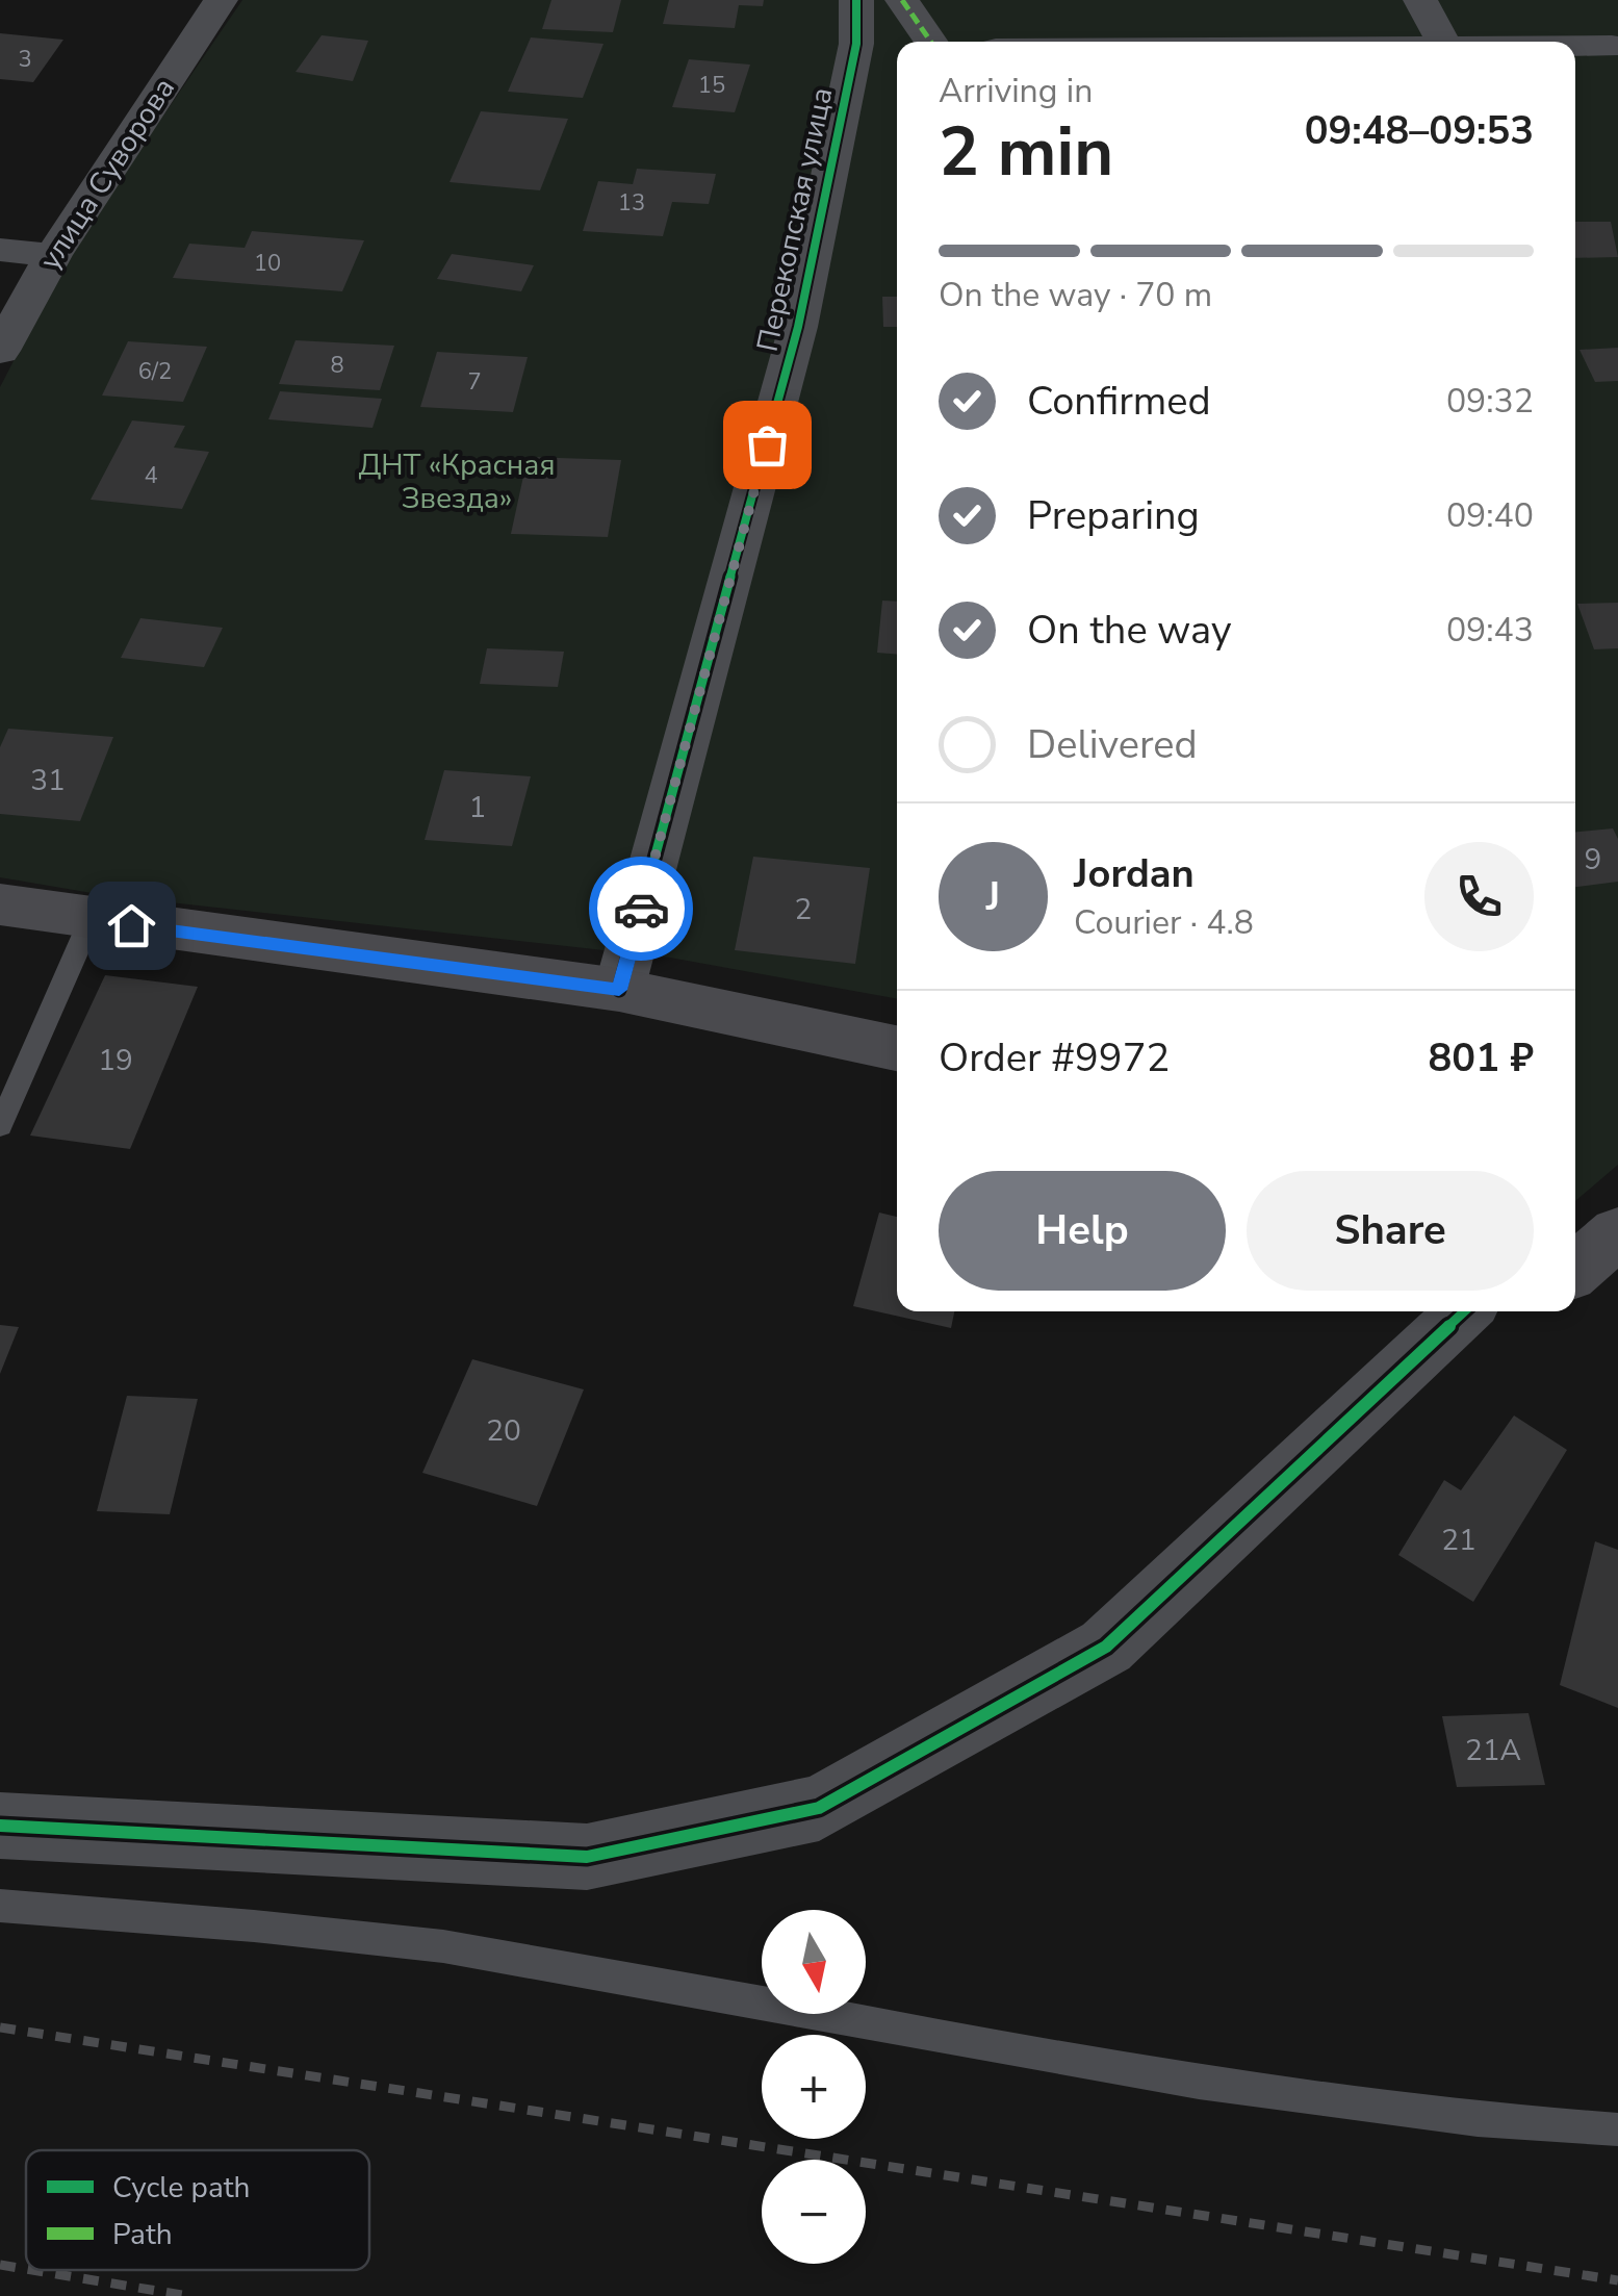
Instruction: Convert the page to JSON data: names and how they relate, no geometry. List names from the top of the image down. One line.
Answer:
{"streets":{"street":["улица Суворова","Перекопская улица"]},"parks":["ДНТ «Красная Звезда»"],"house_numbers":["3","15","13","10","8","6/2","7","4","31","1","9","2","19","20","21","21А"],"legend":["Cycle path","Path"],"north":"bottom","page":{"heading":["2 min","Arriving in","09:48–09:53"],"panel":["Jordan","Courier · 4.8","Order #9972","801 ₽"],"bar":"On the way · 70 m","list":[["Confirmed","09:32"],["Preparing","09:40"],["On the way","09:43"],"Delivered"],"round":"J","buttons":["Help","Share"],"map_buttons":["+","−"]}}
